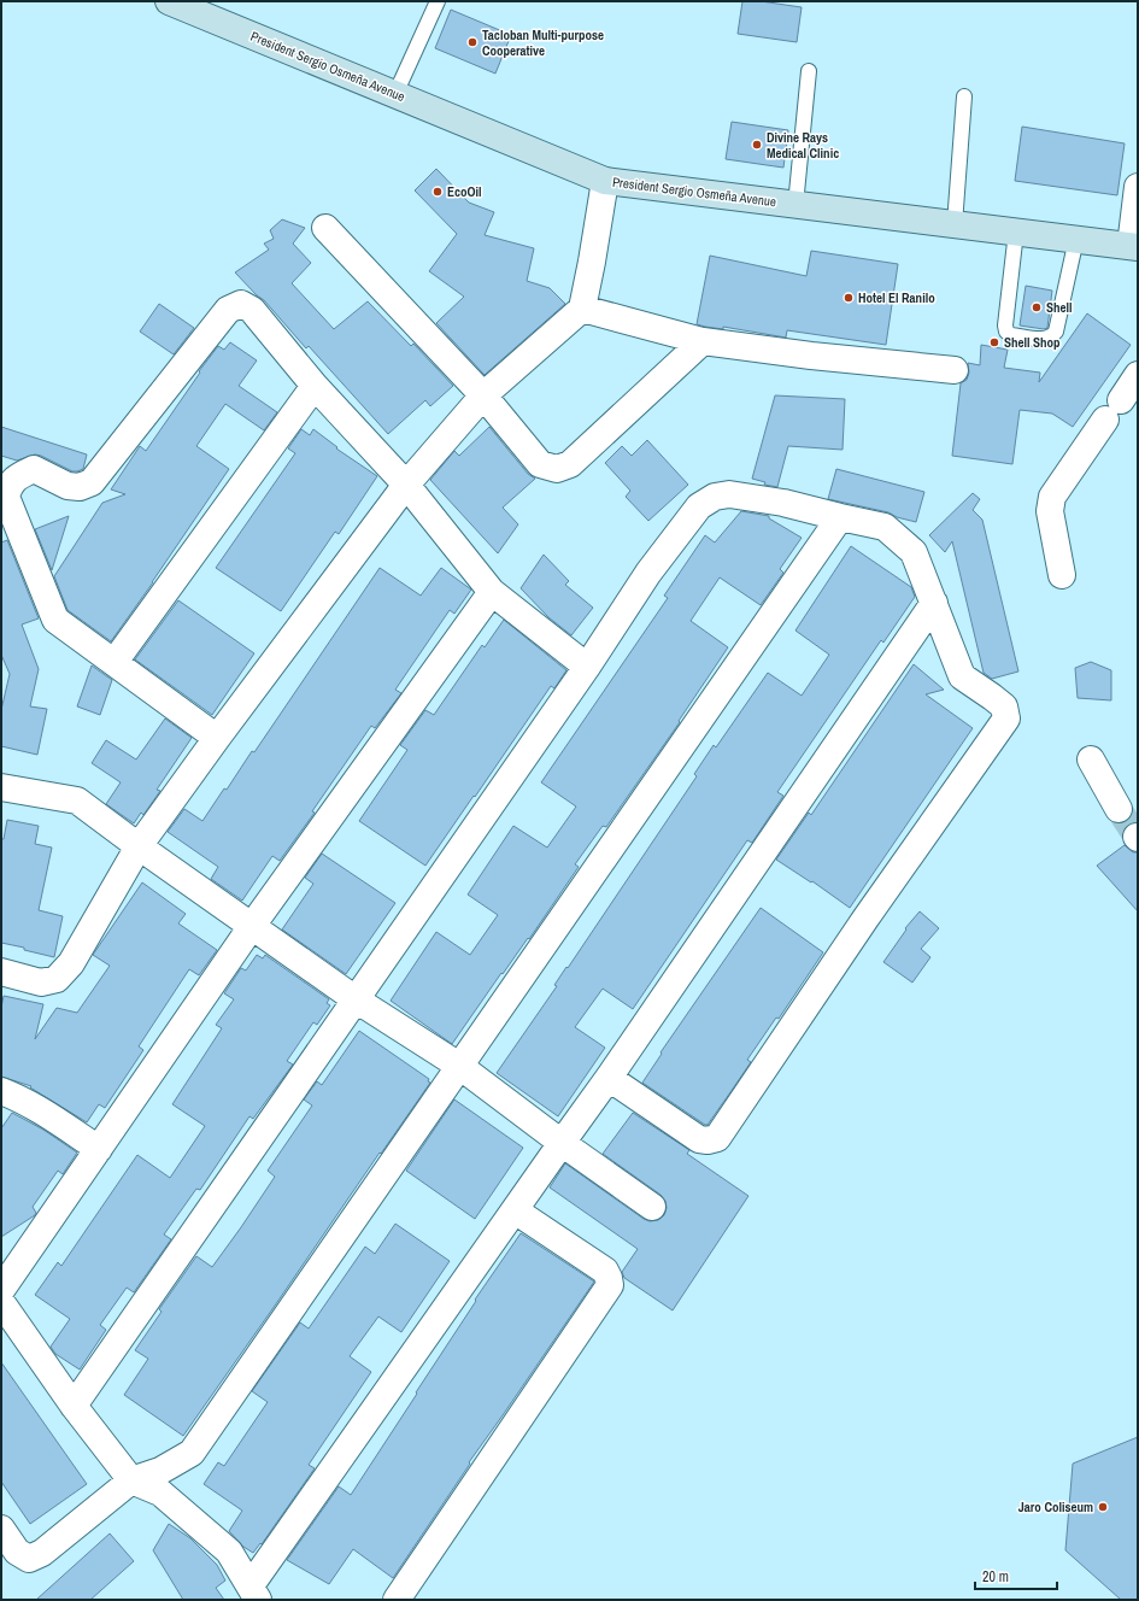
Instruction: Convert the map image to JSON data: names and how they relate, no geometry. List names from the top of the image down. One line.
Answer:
{"streets":{"main road":["President Sergio Osmeña Avenue"]},"places":["Tacloban Multi-purpose Cooperative","Divine Rays Medical Clinic","EcoOil","Hotel El Ranilo","Shell","Shell Shop","Jaro Coliseum"],"scale_bar":"20 m"}
